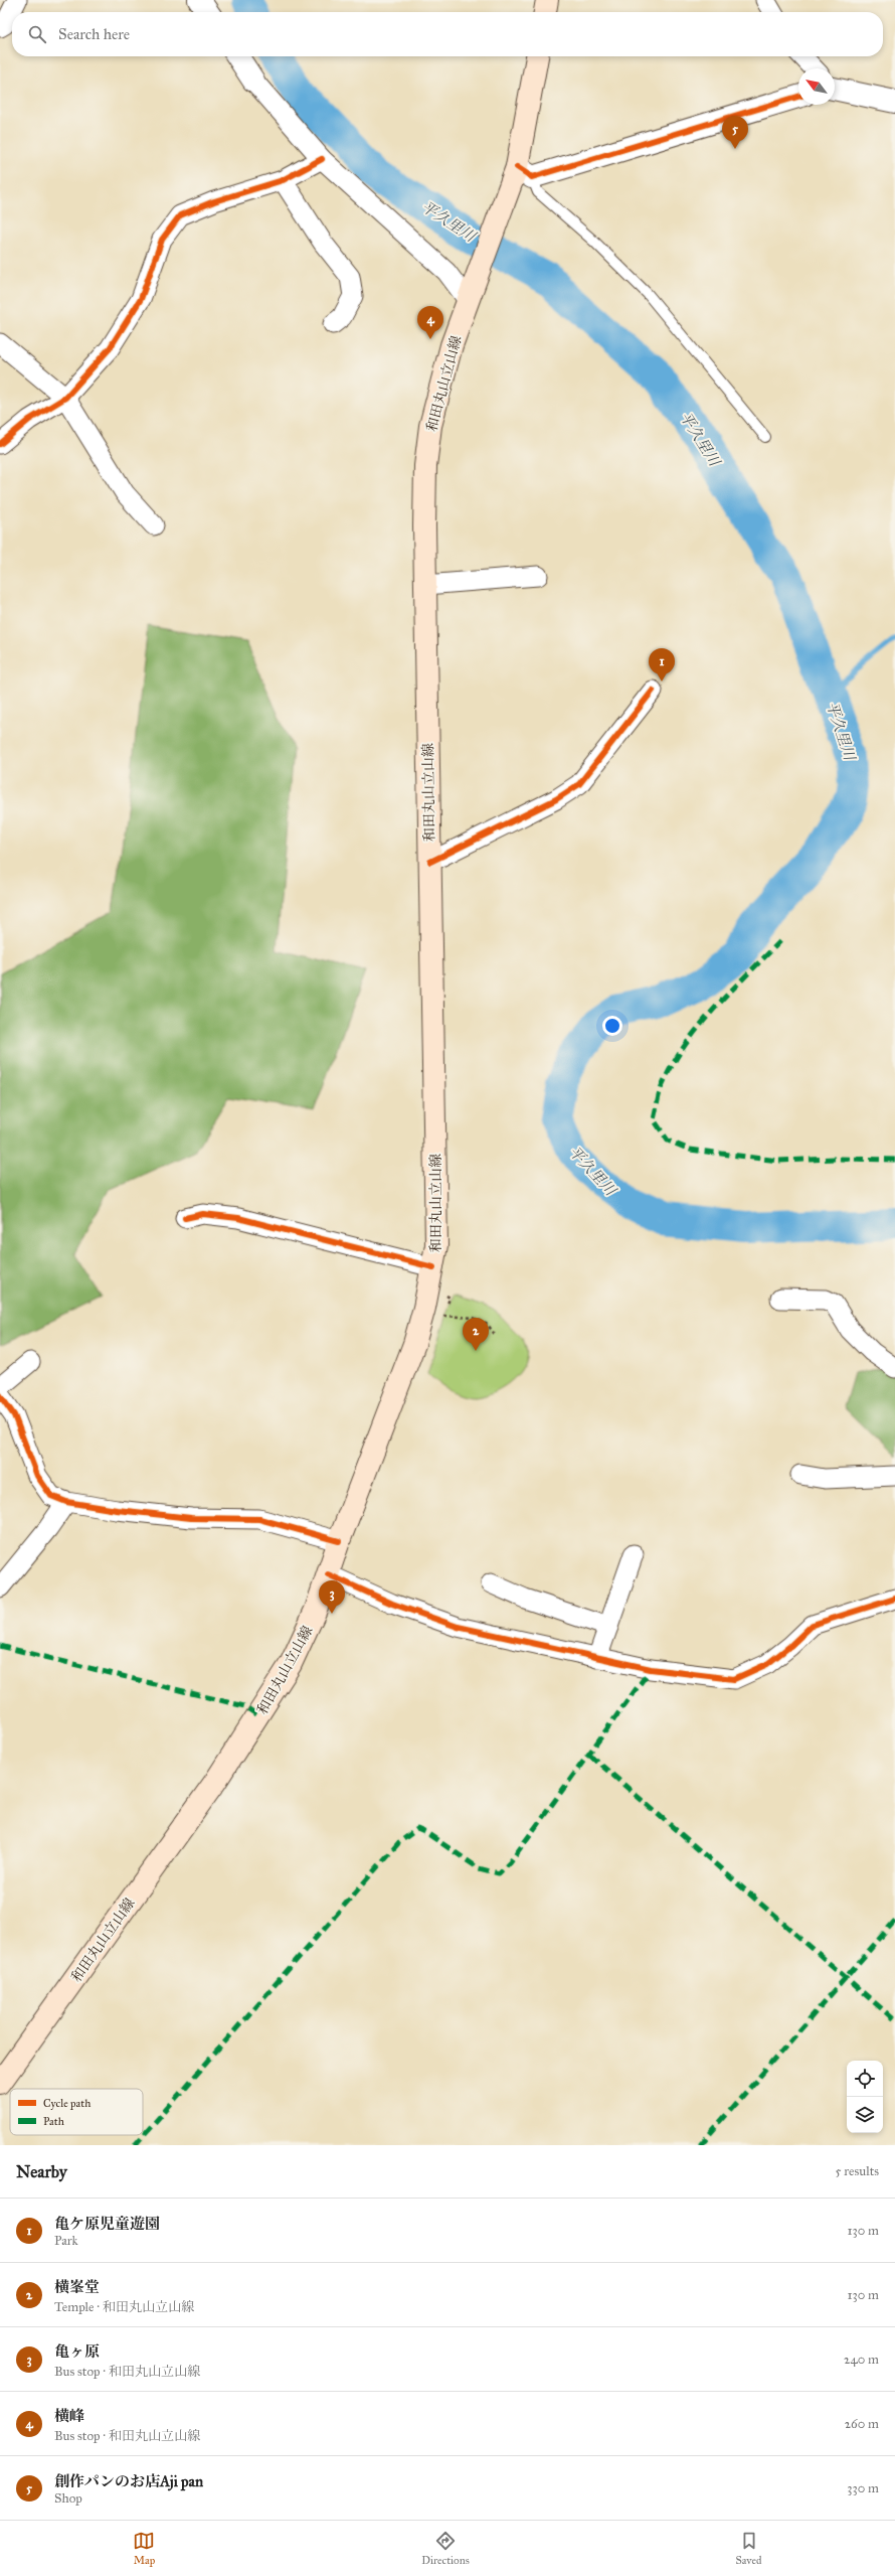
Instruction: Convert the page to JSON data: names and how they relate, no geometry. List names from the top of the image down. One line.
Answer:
{"streets":{"main road":["和田丸山立山線"]},"water":["平久里川"],"legend":["Cycle path","Path"],"north":"top left","page":{"search":"Search here","pins":["5","4","1","2","3"],"heading":["Nearby","5 results"],"list":[{"mark":"1","name":"亀ケ原児童遊園","note":"Park","value":"130 m"},{"mark":"2","name":"横峯堂","note":"Temple · 和田丸山立山線","value":"130 m"},{"mark":"3","name":"亀ヶ原","note":"Bus stop · 和田丸山立山線","value":"240 m"},{"mark":"4","name":"横峰","note":"Bus stop · 和田丸山立山線","value":"260 m"},{"mark":"5","name":"創作パンのお店Aji pan","note":"Shop","value":"330 m"}],"nav":["Map","Directions","Saved"]}}
